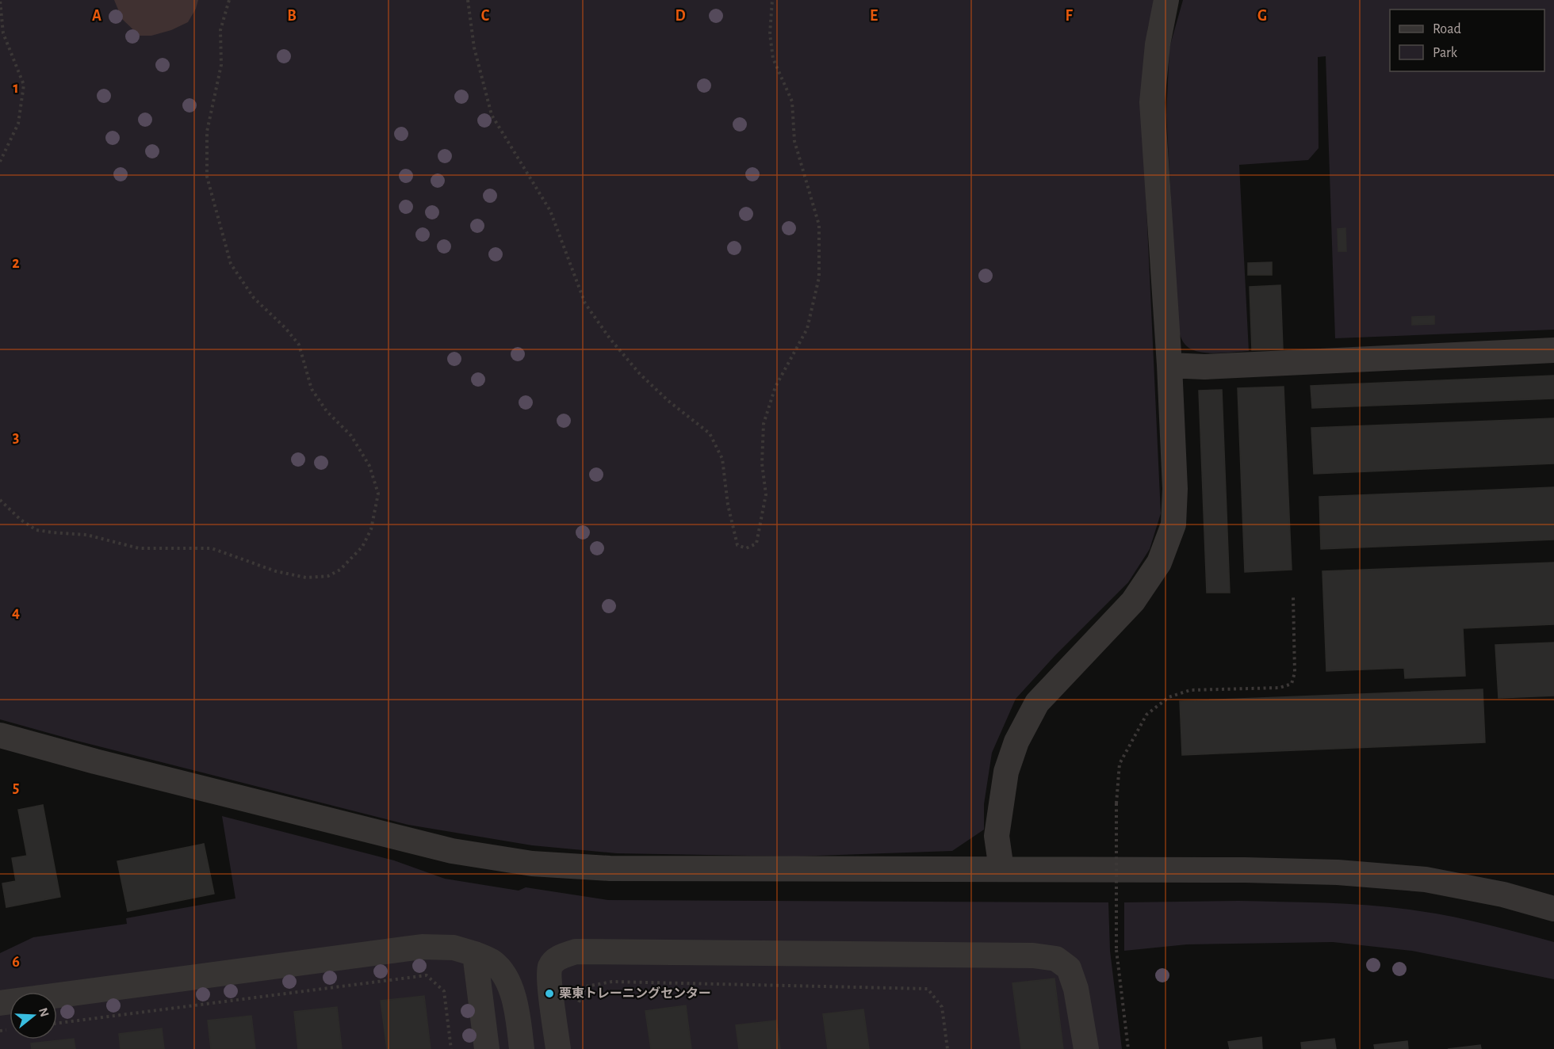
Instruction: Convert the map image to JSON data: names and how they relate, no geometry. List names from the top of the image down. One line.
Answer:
{"places":["栗東トレーニングセンター"],"legend":["Road","Park"],"north":"right","grid":{"columns":["A","B","C","D","E","F","G"],"rows":["1","2","3","4","5","6"]}}
